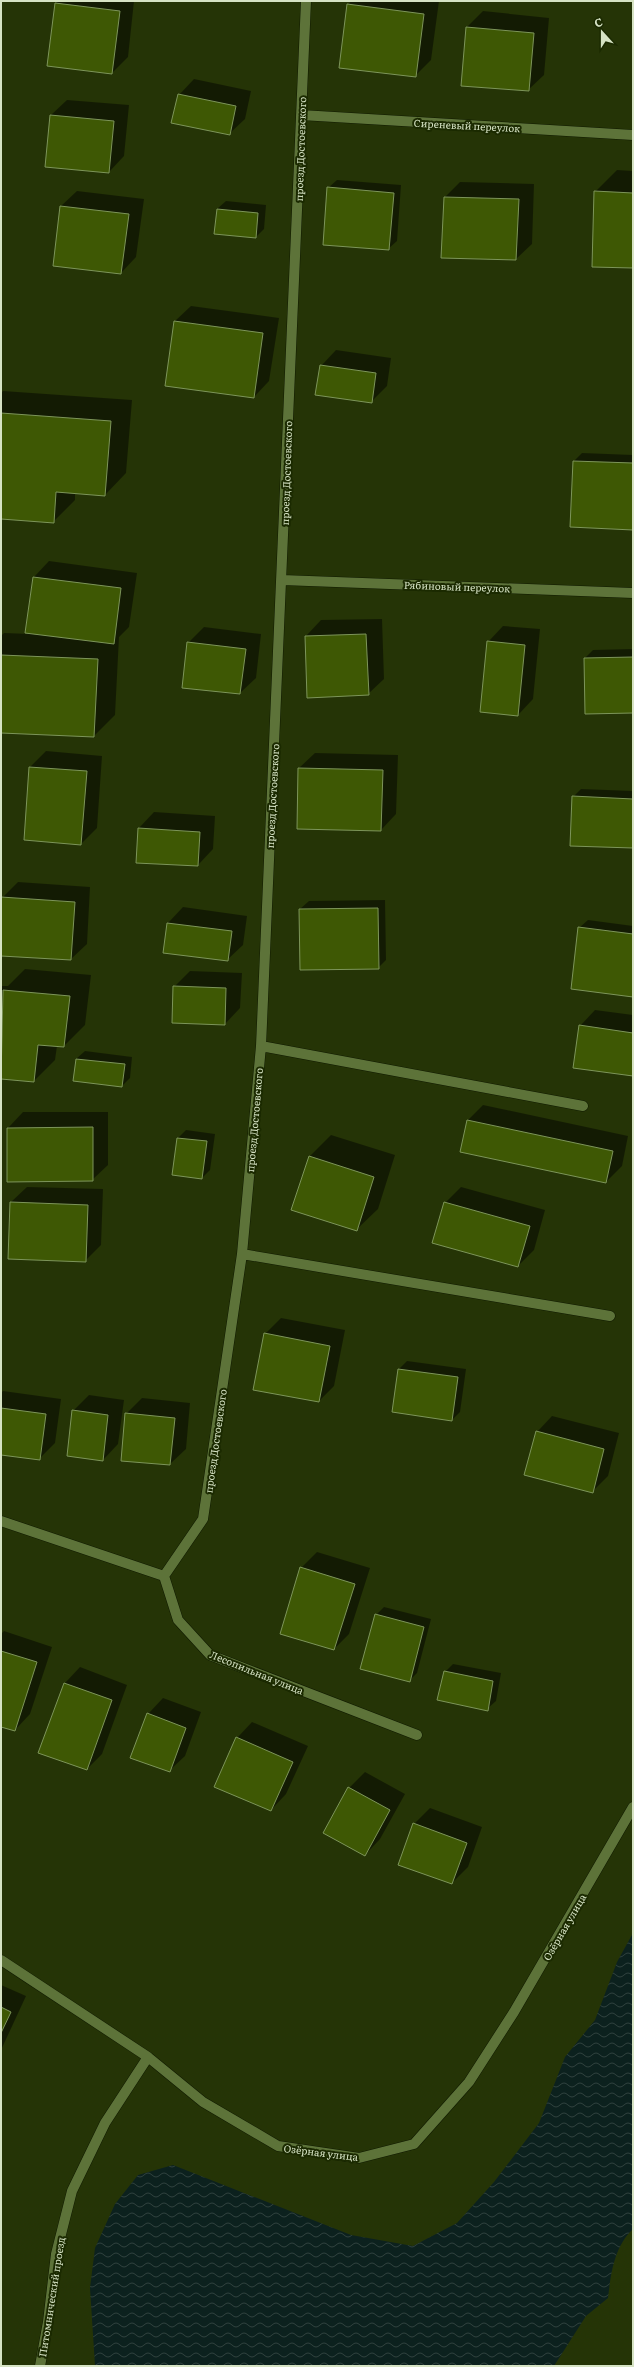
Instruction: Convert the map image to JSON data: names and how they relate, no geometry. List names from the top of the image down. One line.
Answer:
{"streets":{"street":["Сиреневый переулок","проезд Достоевского","Рябиновый переулок","Лесопильная улица","Озёрная улица","Питомнический проезд"]},"crossings":[["Сиреневый переулок","проезд Достоевского"],["проезд Достоевского","Рябиновый переулок"],["проезд Достоевского","Лесопильная улица"],["Озёрная улица","Питомнический проезд"]],"north":"top"}
